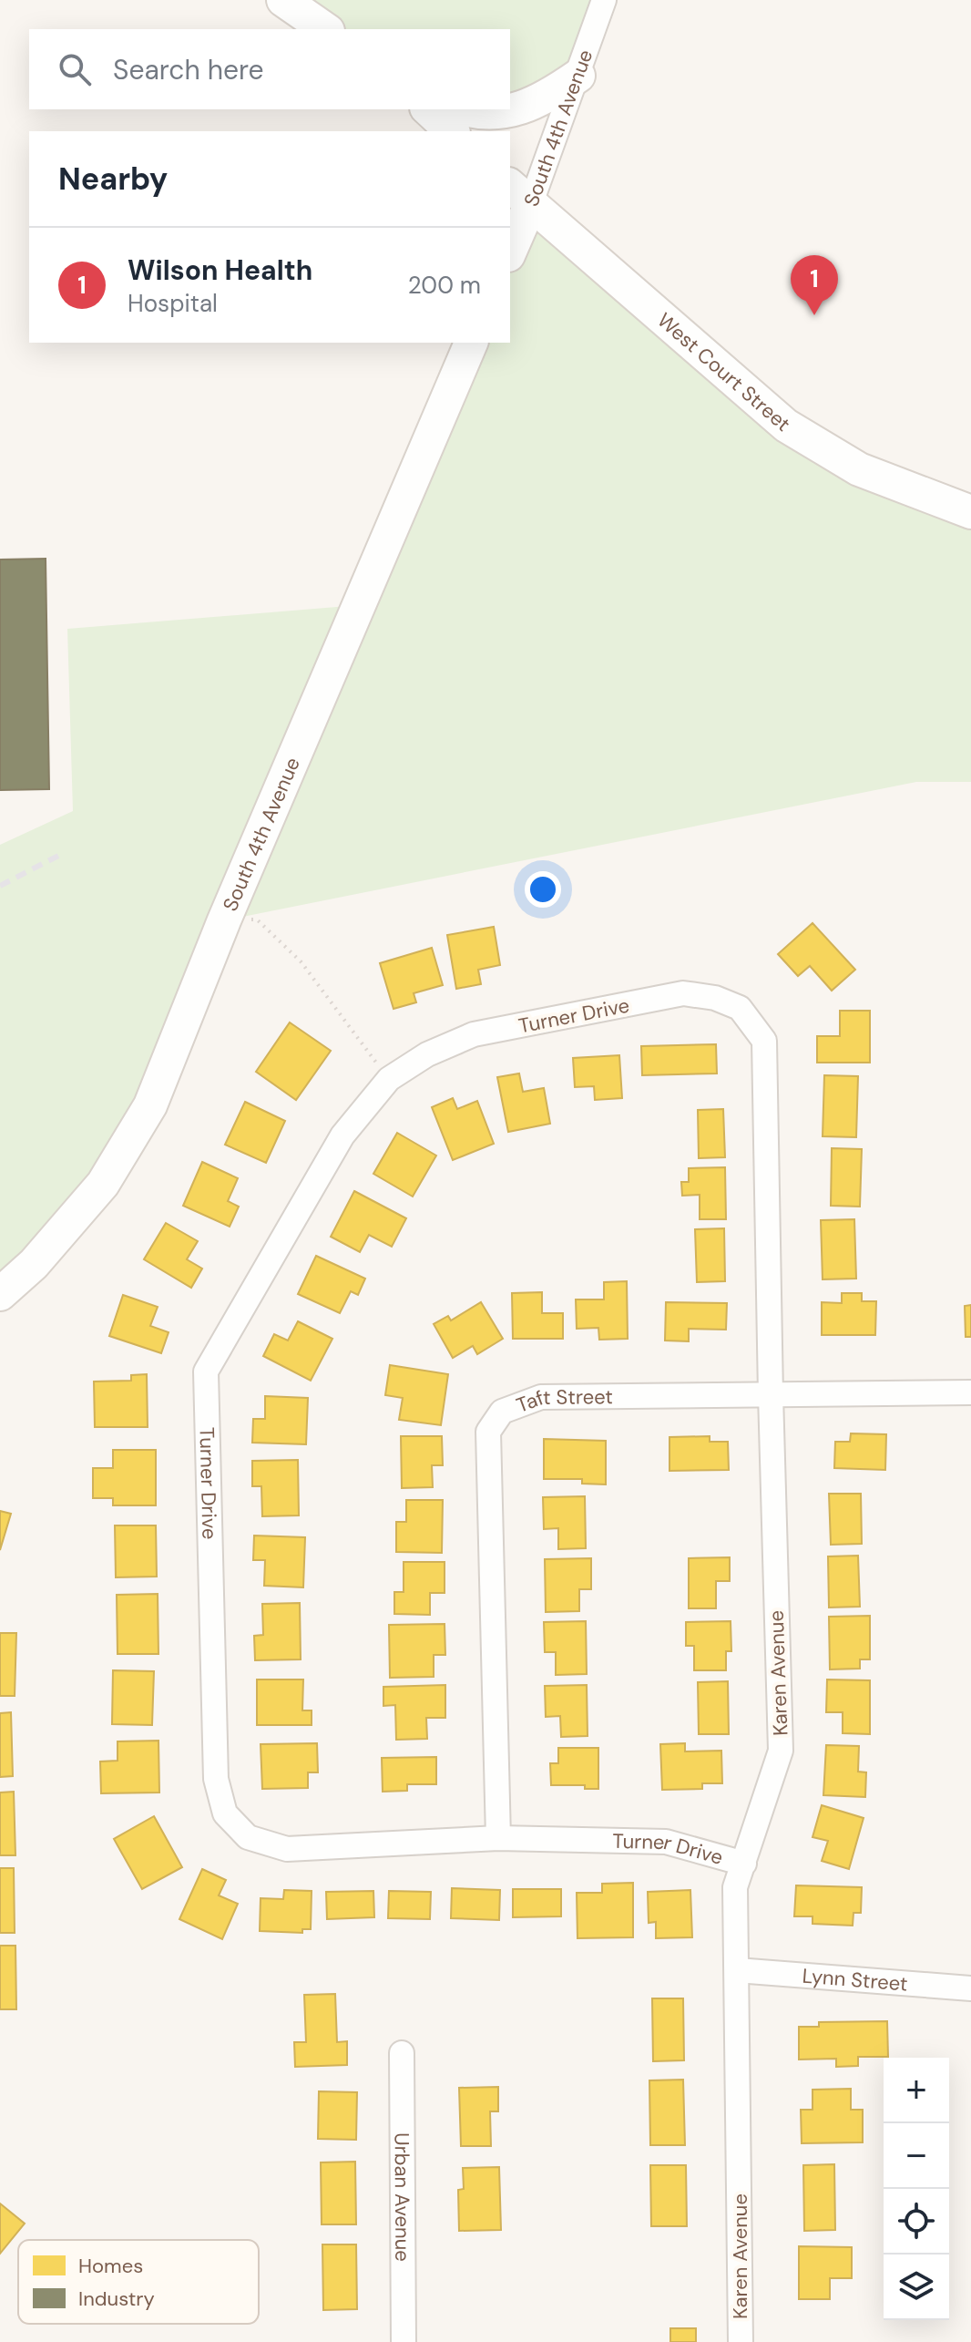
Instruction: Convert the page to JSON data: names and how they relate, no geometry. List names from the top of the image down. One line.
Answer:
{"streets":{"street":["South 4th Avenue","West Court Street","Turner Drive","Taft Street","Karen Avenue","Lynn Street","Urban Avenue"]},"crossings":[["South 4th Avenue","West Court Street"],["Turner Drive","Taft Street"],["Turner Drive","Karen Avenue"],["Taft Street","Karen Avenue"],["Karen Avenue","Lynn Street"]],"legend":["Homes","Industry"],"page":{"search":"Search here","heading":"Nearby","list":[{"mark":"1","name":"Wilson Health","note":"Hospital","value":"200 m"}],"pins":"1","map_buttons":["+","−"]}}
